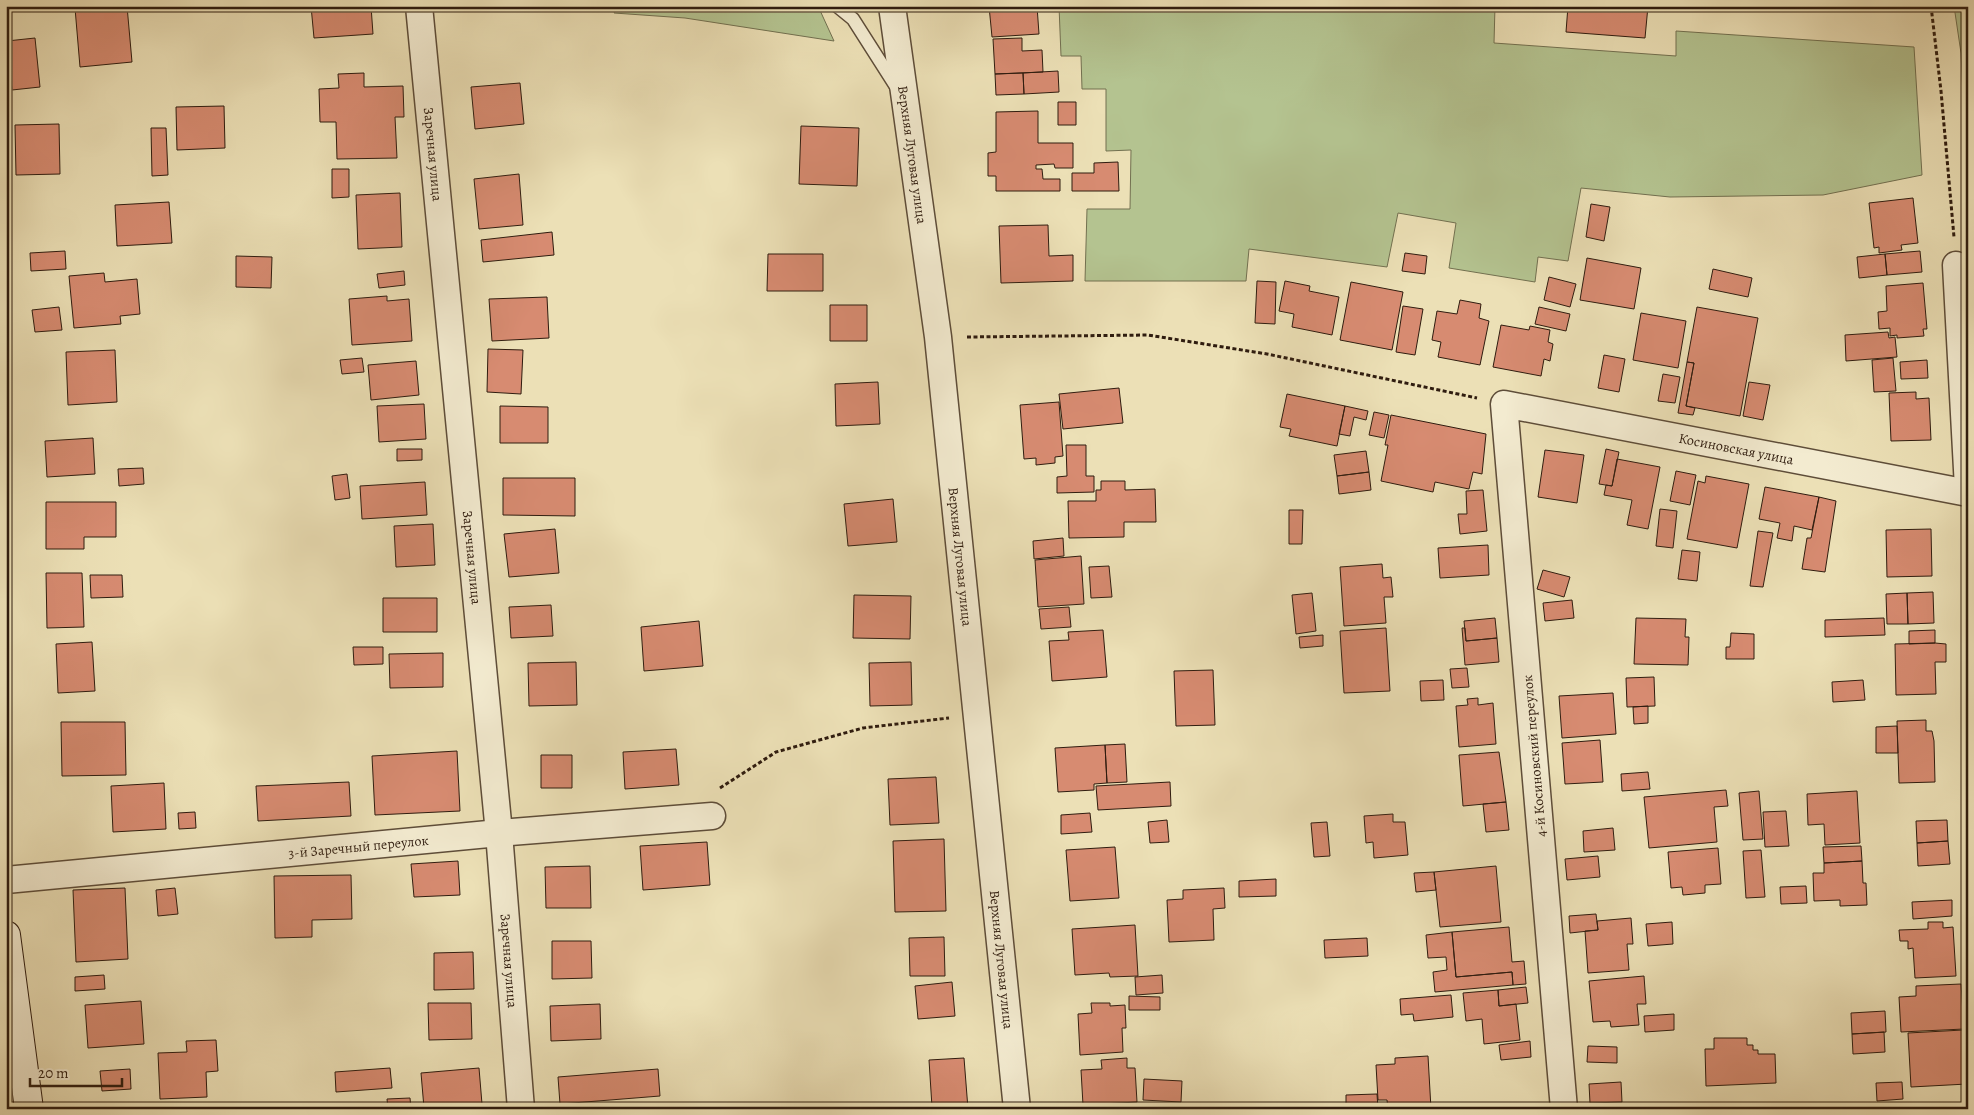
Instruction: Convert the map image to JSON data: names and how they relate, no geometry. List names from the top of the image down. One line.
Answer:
{"streets":{"street":["Заречная улица","Верхняя Луговая улица","Косиновская улица","4-й Косиновский переулок","3-й Заречный переулок"]},"crossings":[["Заречная улица","3-й Заречный переулок"],["Косиновская улица","4-й Косиновский переулок"]],"scale_bar":"20 m"}
